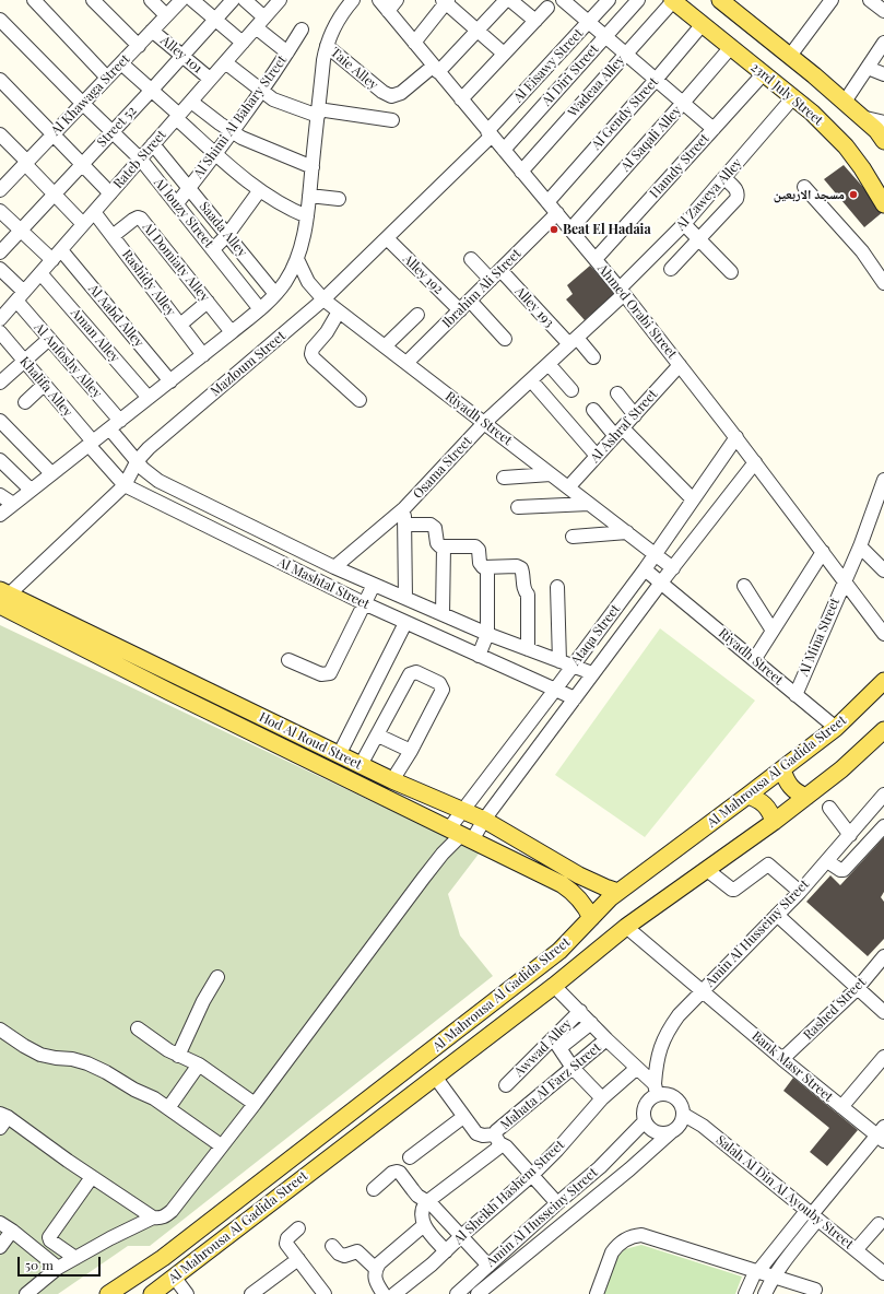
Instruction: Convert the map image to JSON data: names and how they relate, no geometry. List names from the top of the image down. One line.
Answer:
{"streets":{"main road":["23rd July Street","Hod Al Roud Street","Al Mahrousa Al Gadida Street"],"street":["Alley 101","Al Eisawy Street","Taie Alley","Al Diri Street","Wadeaa Alley","Al Khawaga Street","Al Gendy Street","Al Shimi Al Bahary Street","Street 52","Al Saqali Alley","Rateb Street","Hamdy Street","Al Zaweya Alley","Al louzy Street","Saada Alley","Al Domiaty Alley","Alley 192","Rashidy Alley","Ibrahim Ali Street","Alley 193","Ahmed Orabi Street","Al Aabd Alley","Aman Alley","Al Anfoshy Alley","Mazloum Street","Khalifa Alley","Riyadh Street","Al Ashraf Street","Osama Street","Al Mashtal Street","Ataqa Street","Al Mina Street","Amin Al Husseiny Street","Rashed Street","Awwad Alley","Bank Masr Street","Mahata Al Farz Street","Al Sheikh Hashem Street","Salah Al Din Al Ayouby Street"]},"crossings":[["Alley 101","Al Khawaga Street"],["Alley 101","Street 52"],["Alley 101","Rateb Street"],["Al Eisawy Street","Ahmed Orabi Street"],["Al Eisawy Street","Mazloum Street"],["Taie Alley","Ahmed Orabi Street"],["Al Diri Street","Ahmed Orabi Street"],["Wadeaa Alley","23rd July Street"],["Wadeaa Alley","Ahmed Orabi Street"],["23rd July Street","Al Gendy Street"],["23rd July Street","Al Saqali Alley"],["23rd July Street","Hamdy Street"],["23rd July Street","Al Zaweya Alley"],["Al Khawaga Street","Al louzy Street"],["Al Gendy Street","Ahmed Orabi Street"],["Al Shimi Al Bahary Street","Al louzy Street"],["Al Shimi Al Bahary Street","Saada Alley"],["Street 52","Al louzy Street"],["Street 52","Al Aabd Alley"],["Al Saqali Alley","Ahmed Orabi Street"],["Rateb Street","Al louzy Street"],["Rateb Street","Saada Alley"],["Rateb Street","Rashidy Alley"],["Rateb Street","Al Aabd Alley"],["Rateb Street","Aman Alley"],["Rateb Street","Al Anfoshy Alley"],["Hamdy Street","Ahmed Orabi Street"],["Al Zaweya Alley","Ahmed Orabi Street"],["Al Zaweya Alley","Osama Street"],["Al Domiaty Alley","Rashidy Alley"],["Alley 192","Ibrahim Ali Street"],["Alley 192","Mazloum Street"],["Ibrahim Ali Street","Alley 193"],["Ibrahim Ali Street","Ahmed Orabi Street"],["Ibrahim Ali Street","Riyadh Street"],["Alley 193","Osama Street"],["Ahmed Orabi Street","Mazloum Street"],["Ahmed Orabi Street","Al Ashraf Street"],["Ahmed Orabi Street","Osama Street"],["Ahmed Orabi Street","Ataqa Street"],["Ahmed Orabi Street","Al Mina Street"],["Al Anfoshy Alley","Al Mashtal Street"],["Mazloum Street","Riyadh Street"],["Mazloum Street","Al Mashtal Street"],["Mazloum Street","Hod Al Roud Street"],["Khalifa Alley","Al Mashtal Street"],["Riyadh Street","Al Ashraf Street"],["Riyadh Street","Osama Street"],["Riyadh Street","Ataqa Street"],["Riyadh Street","Al Mina Street"],["Riyadh Street","Al Mahrousa Al Gadida Street"],["Osama Street","Al Mashtal Street"],["Al Mashtal Street","Ataqa Street"],["Ataqa Street","Hod Al Roud Street"],["Hod Al Roud Street","Al Mahrousa Al Gadida Street"],["Al Mahrousa Al Gadida Street","Bank Masr Street"],["Amin Al Husseiny Street","Bank Masr Street"],["Amin Al Husseiny Street","Salah Al Din Al Ayouby Street"],["Rashed Street","Bank Masr Street"]],"places":["مسجد الاربعين","Beat El Hadaia"],"scale_bar":"50 m"}
